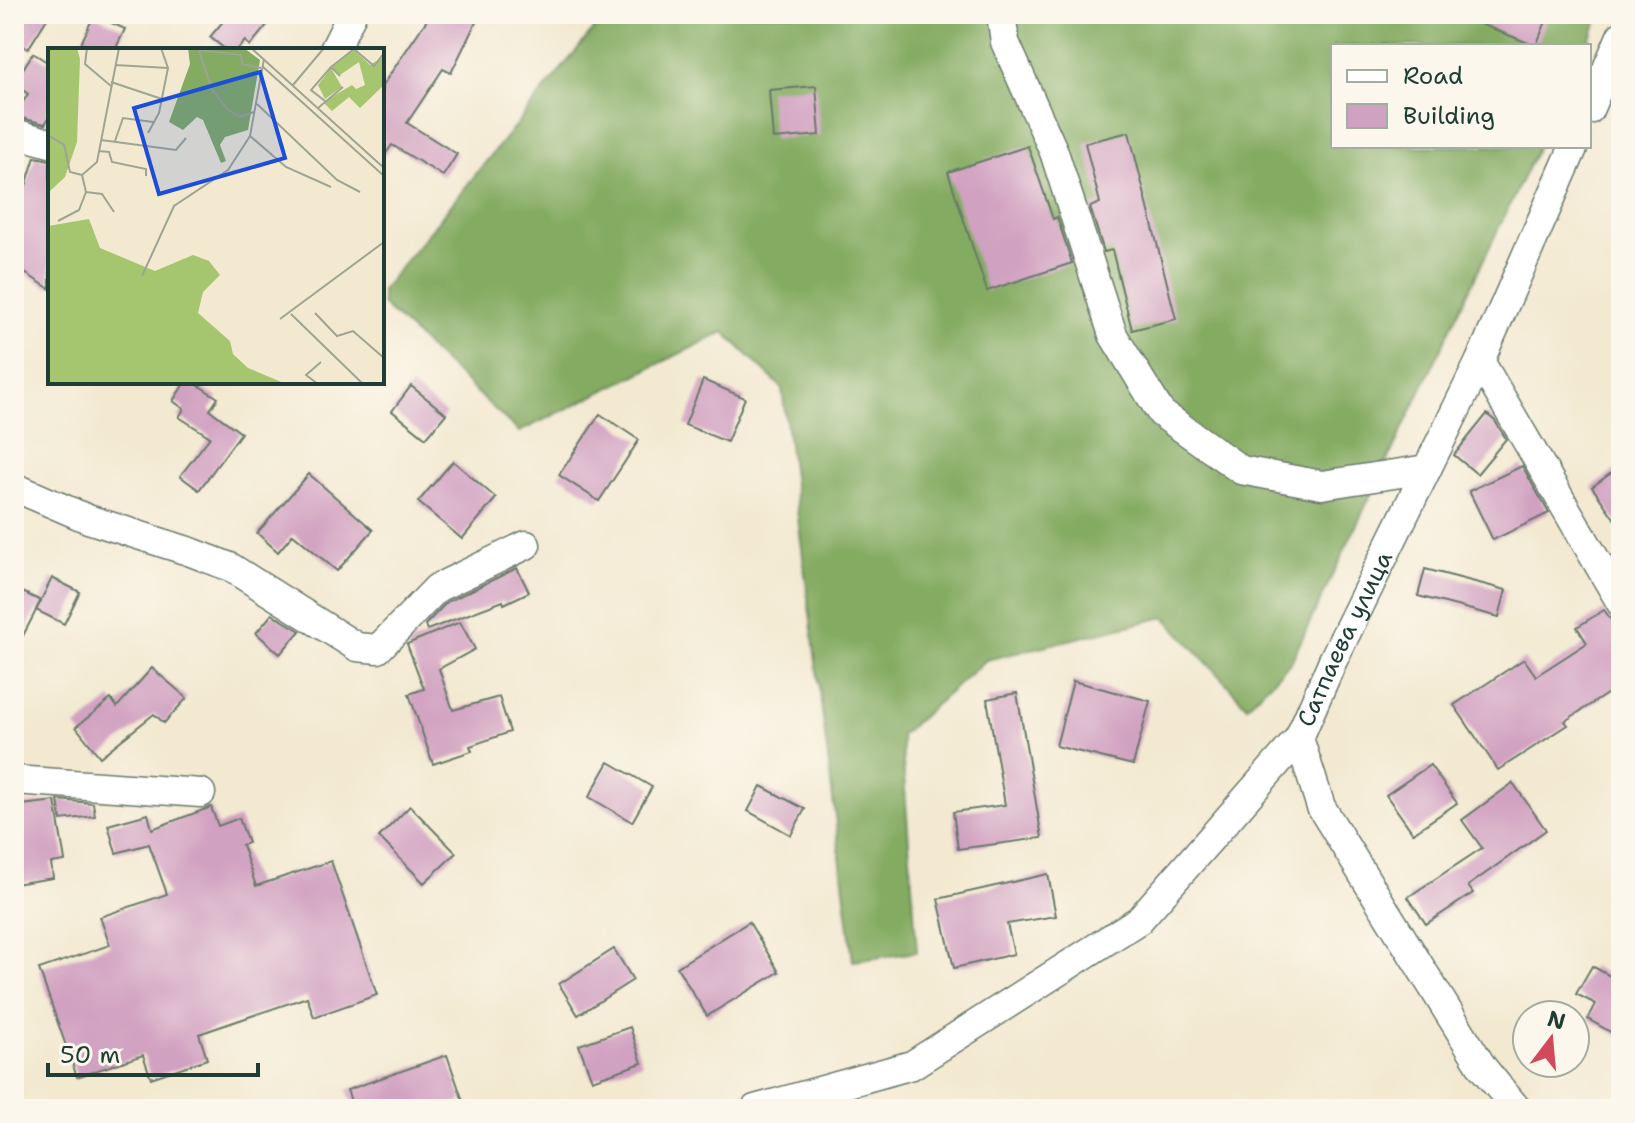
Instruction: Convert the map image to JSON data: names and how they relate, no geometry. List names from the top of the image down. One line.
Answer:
{"streets":{"street":["Сатпаева улица"]},"legend":["Road","Building"],"scale_bar":"50 m","north":"top"}
